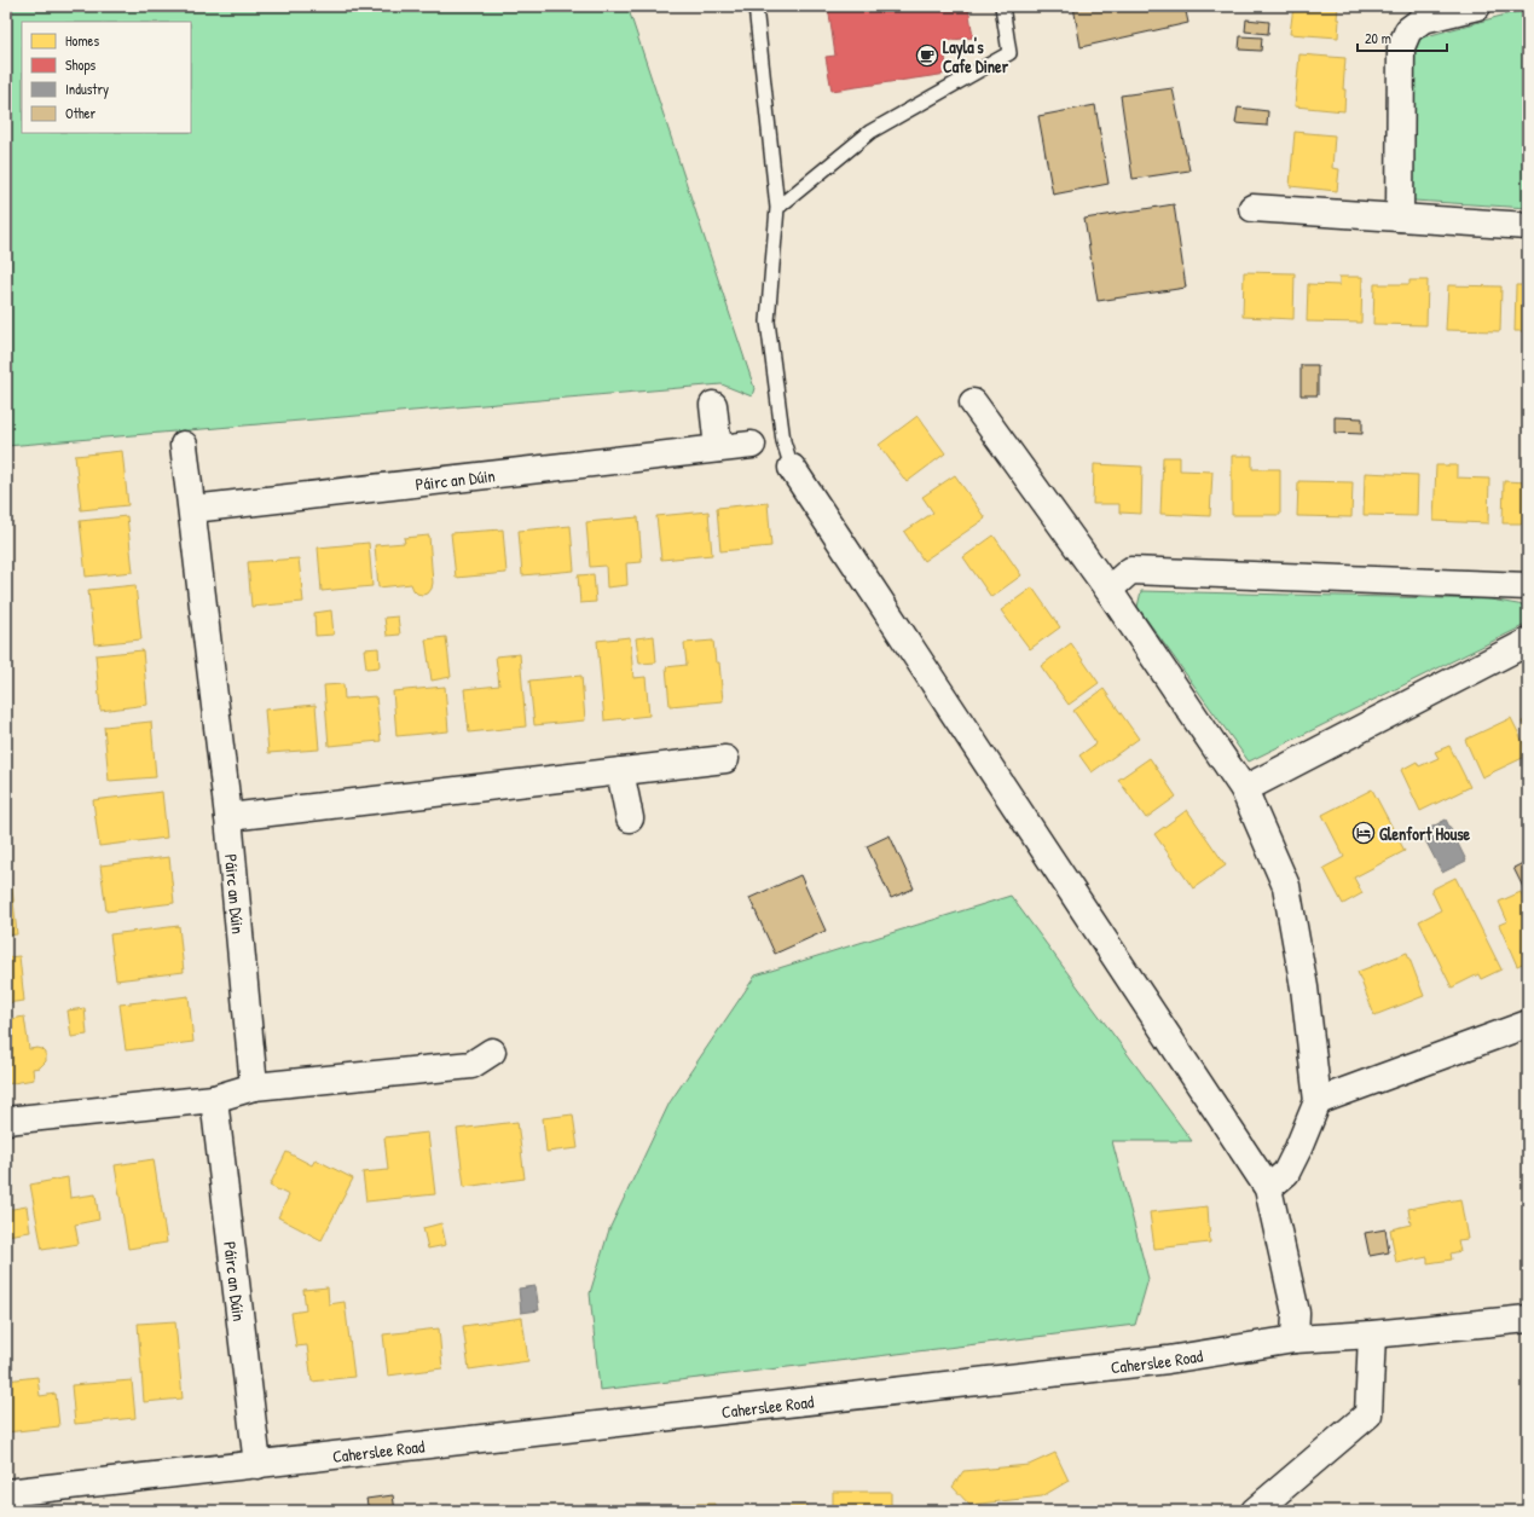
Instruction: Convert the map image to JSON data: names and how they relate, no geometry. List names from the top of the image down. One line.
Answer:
{"streets":{"street":["Páirc an Dúin","Caherslee Road"]},"crossings":[["Páirc an Dúin","Caherslee Road"]],"places":{"cafe":["Layla's Cafe Diner"],"hotel":["Glenfort House"]},"legend":["Homes","Shops","Industry","Other"],"scale_bar":"20 m"}
